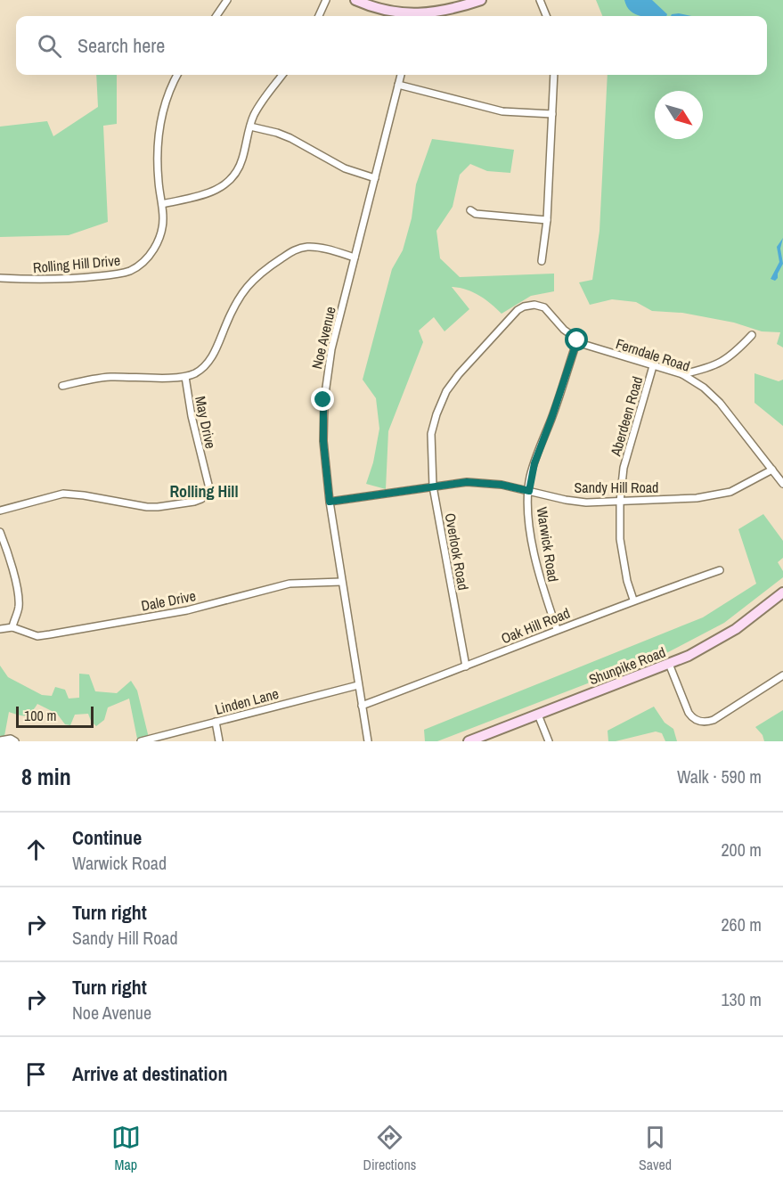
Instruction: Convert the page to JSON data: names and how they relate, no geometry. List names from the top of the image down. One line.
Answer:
{"streets":{"main road":["Shunpike Road"],"street":["Rolling Hill Drive","Noe Avenue","Ferndale Road","Aberdeen Road","May Drive","Sandy Hill Road","Warwick Road","Overlook Road","Dale Drive","Oak Hill Road","Linden Lane"]},"crossings":[["Noe Avenue","Sandy Hill Road"],["Noe Avenue","Dale Drive"],["Noe Avenue","Oak Hill Road"],["Noe Avenue","Linden Lane"],["Ferndale Road","Aberdeen Road"],["Ferndale Road","Sandy Hill Road"],["Ferndale Road","Warwick Road"],["Ferndale Road","Overlook Road"],["Aberdeen Road","Sandy Hill Road"],["Aberdeen Road","Oak Hill Road"],["Sandy Hill Road","Warwick Road"],["Sandy Hill Road","Overlook Road"],["Warwick Road","Oak Hill Road"],["Overlook Road","Oak Hill Road"]],"districts":["Rolling Hill"],"scale_bar":"100 m","north":"bottom right","page":{"search":"Search here","scale":"100 m","heading":["8 min","Walk · 590 m"],"list":[["Continue","Warwick Road","200 m"],["Turn right","Sandy Hill Road","260 m"],["Turn right","Noe Avenue","130 m"],"Arrive at destination"],"nav":["Map","Directions","Saved"]}}
